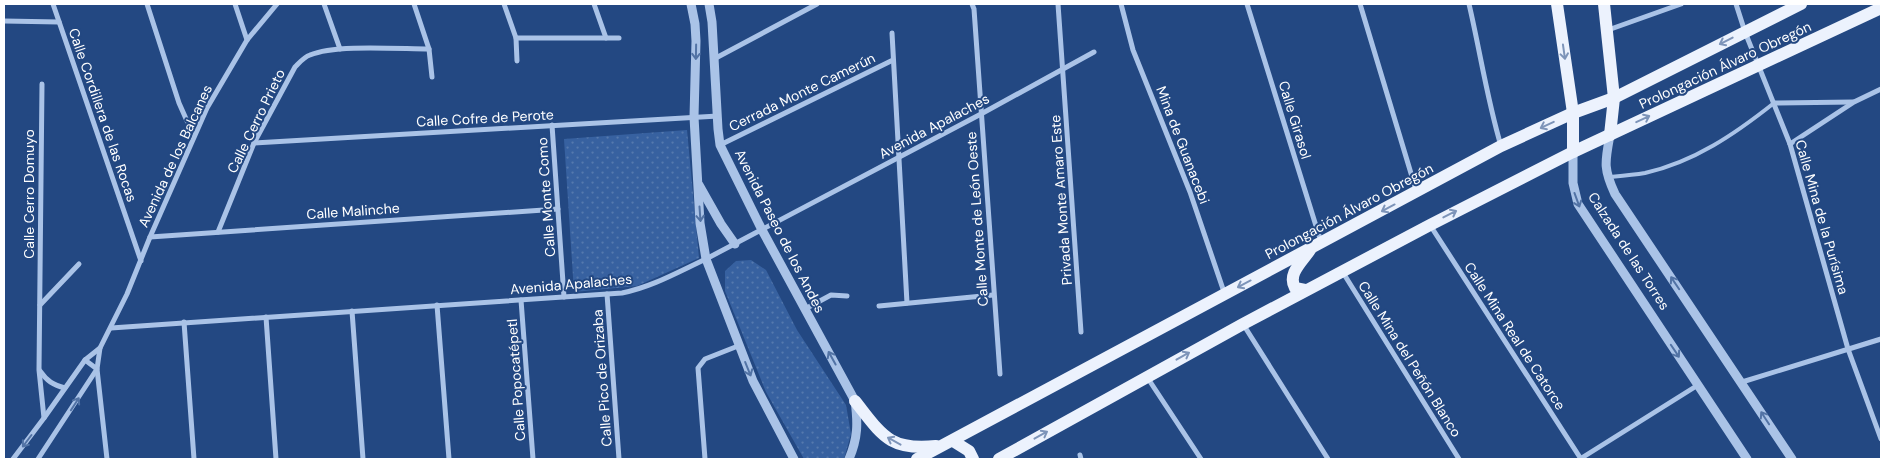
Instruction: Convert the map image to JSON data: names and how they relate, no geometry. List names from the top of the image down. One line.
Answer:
{"streets":{"main road":["Prolongación Álvaro Obregón","Calzada de las Torres"],"street":["Cerrada Monte Camerún","Calle Cordillera de las Rocas","Calle Cofre de Perote","Calle Girasol","Calle Cerro Prieto","Avenida Apalaches","Mina de Guanacebi","Avenida de los Balcanes","Calle Cerro Domuyo","Calle Monte Como","Privada Monte Amaro Este","Calle Malinche","Calle Mina de la Purísima","Calle Monte de León Oeste","Avenida Paseo de los Andes","Calle Mina Real de Catorce","Calle Mina del Peñón Blanco","Calle Pico de Orizaba","Calle Popocatépetl"]},"crossings":[["Prolongación Álvaro Obregón","Calle Girasol"],["Prolongación Álvaro Obregón","Mina de Guanacebi"],["Prolongación Álvaro Obregón","Calle Mina de la Purísima"],["Prolongación Álvaro Obregón","Calzada de las Torres"],["Prolongación Álvaro Obregón","Calle Mina Real de Catorce"],["Prolongación Álvaro Obregón","Calle Mina del Peñón Blanco"],["Cerrada Monte Camerún","Avenida Paseo de los Andes"],["Calle Cordillera de las Rocas","Avenida de los Balcanes"],["Calle Cofre de Perote","Calle Cerro Prieto"],["Calle Cofre de Perote","Calle Monte Como"],["Calle Cofre de Perote","Avenida Paseo de los Andes"],["Calle Cerro Prieto","Calle Malinche"],["Avenida Apalaches","Avenida de los Balcanes"],["Avenida Apalaches","Calle Monte Como"],["Avenida Apalaches","Privada Monte Amaro Este"],["Avenida Apalaches","Calle Monte de León Oeste"],["Avenida Apalaches","Avenida Paseo de los Andes"],["Avenida Apalaches","Calle Pico de Orizaba"],["Avenida Apalaches","Calle Popocatépetl"],["Avenida de los Balcanes","Calle Malinche"],["Calle Monte Como","Calle Malinche"]]}
